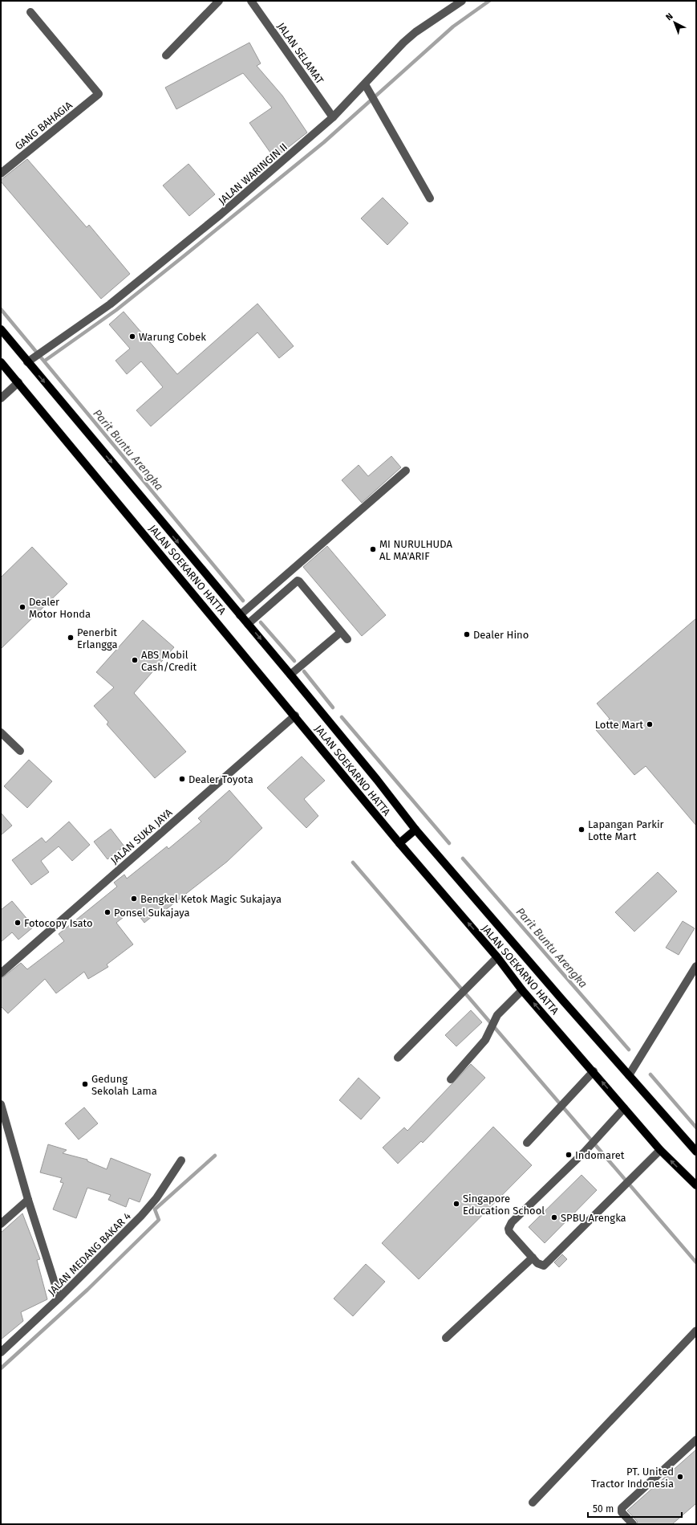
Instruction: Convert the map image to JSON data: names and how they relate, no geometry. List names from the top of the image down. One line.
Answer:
{"streets":{"main road":["JALAN SOEKARNO HATTA"],"street":["JALAN SELAMAT","GANG BAHAGIA","JALAN WARINGIN II","JALAN SUKA JAYA","JALAN MEDANG BAKAR 4"]},"crossings":[["JALAN SELAMAT","JALAN WARINGIN II"],["JALAN WARINGIN II","JALAN SOEKARNO HATTA"],["JALAN SOEKARNO HATTA","JALAN SUKA JAYA"]],"water":["Parit Buntu Arengka"],"places":["Warung Cobek","MI NURULHUDA AL MA'ARIF","Dealer Motor Honda","Dealer Hino","Penerbit Erlangga","ABS Mobil Cash/Credit","Lotte Mart","Dealer Toyota","Lapangan Parkir Lotte Mart","Bengkel Ketok Magic Sukajaya","Ponsel Sukajaya","Fotocopy Isato","Gedung Sekolah Lama","Indomaret","Singapore Education School","SPBU Arengka","PT. United Tractor Indonesia"],"scale_bar":"50 m","north":"top left"}
